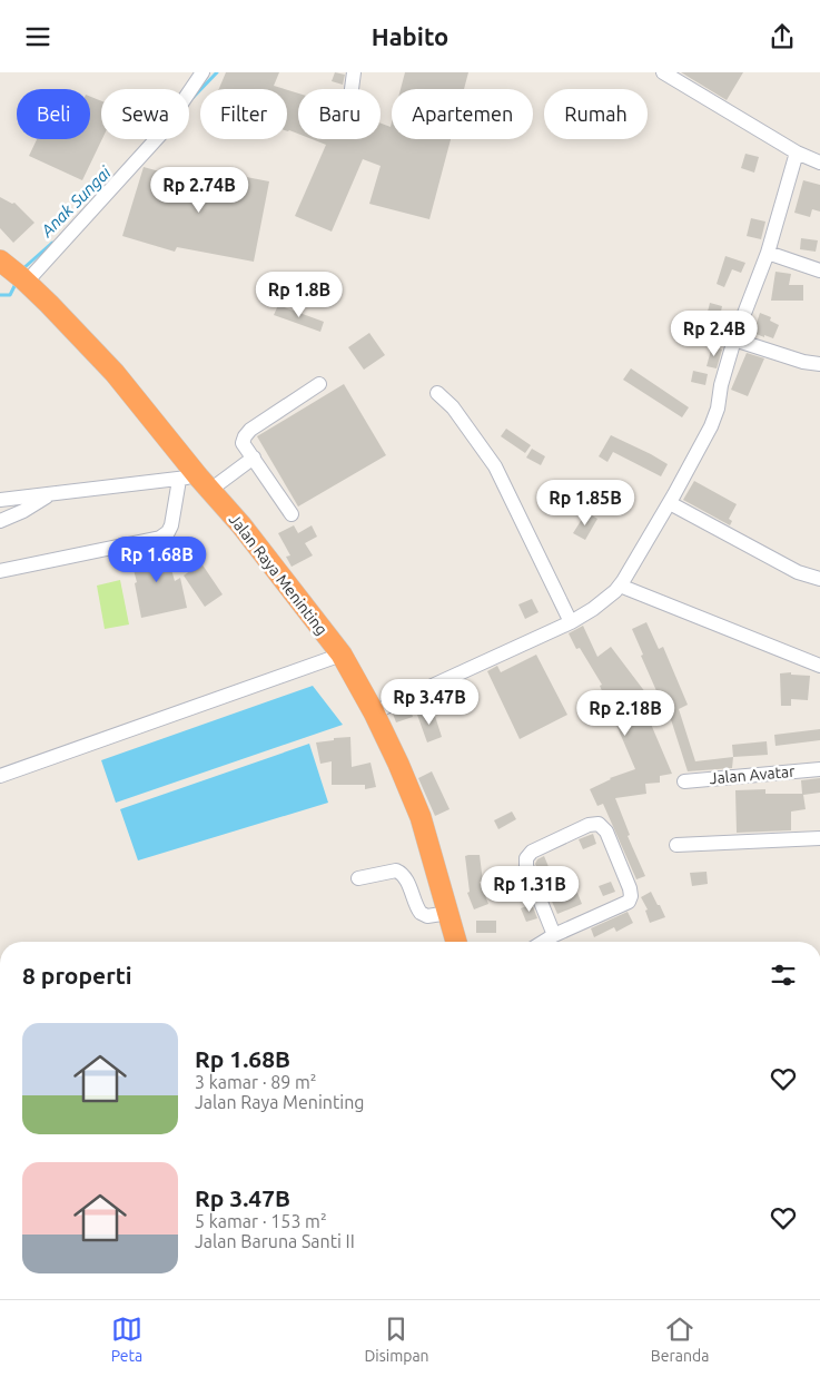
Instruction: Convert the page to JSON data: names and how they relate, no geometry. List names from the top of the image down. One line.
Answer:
{"streets":{"highway":["Jalan Raya Meninting"],"street":["Jalan Avatar"]},"water":["Anak Sungai"],"page":{"header":"Habito","chip":["Beli","Sewa","Filter","Baru","Apartemen","Rumah"],"price":["Rp 2.74B","Rp 1.8B","Rp 2.4B","Rp 1.85B","Rp 1.68B","Rp 3.47B","Rp 2.18B","Rp 1.31B"],"heading":"8 properti","list":[{"name":"Rp 1.68B","note":"3 kamar · 89 m² · Jalan Raya Meninting"},{"name":"Rp 3.47B","note":"5 kamar · 153 m² · Jalan Baruna Santi II"}],"tabs":["Peta","Disimpan","Beranda"]}}
